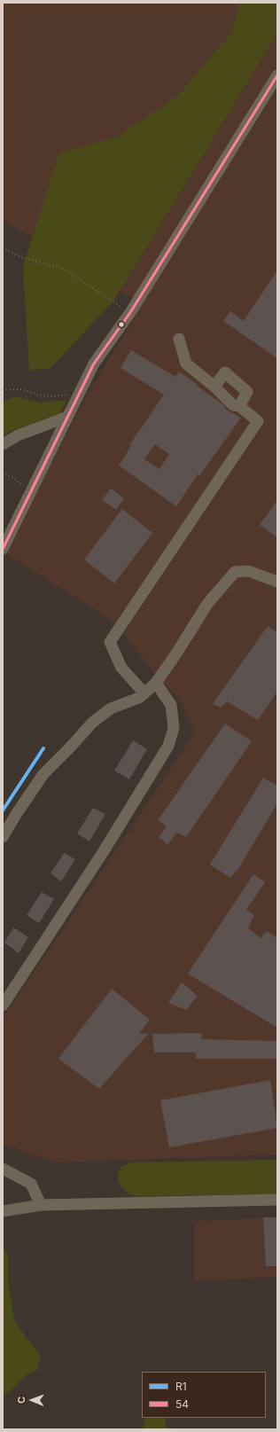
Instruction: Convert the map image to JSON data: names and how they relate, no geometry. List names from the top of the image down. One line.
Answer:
{"lines":["transit line 54","transit line R1"],"legend":["R1","54"],"north":"left"}
